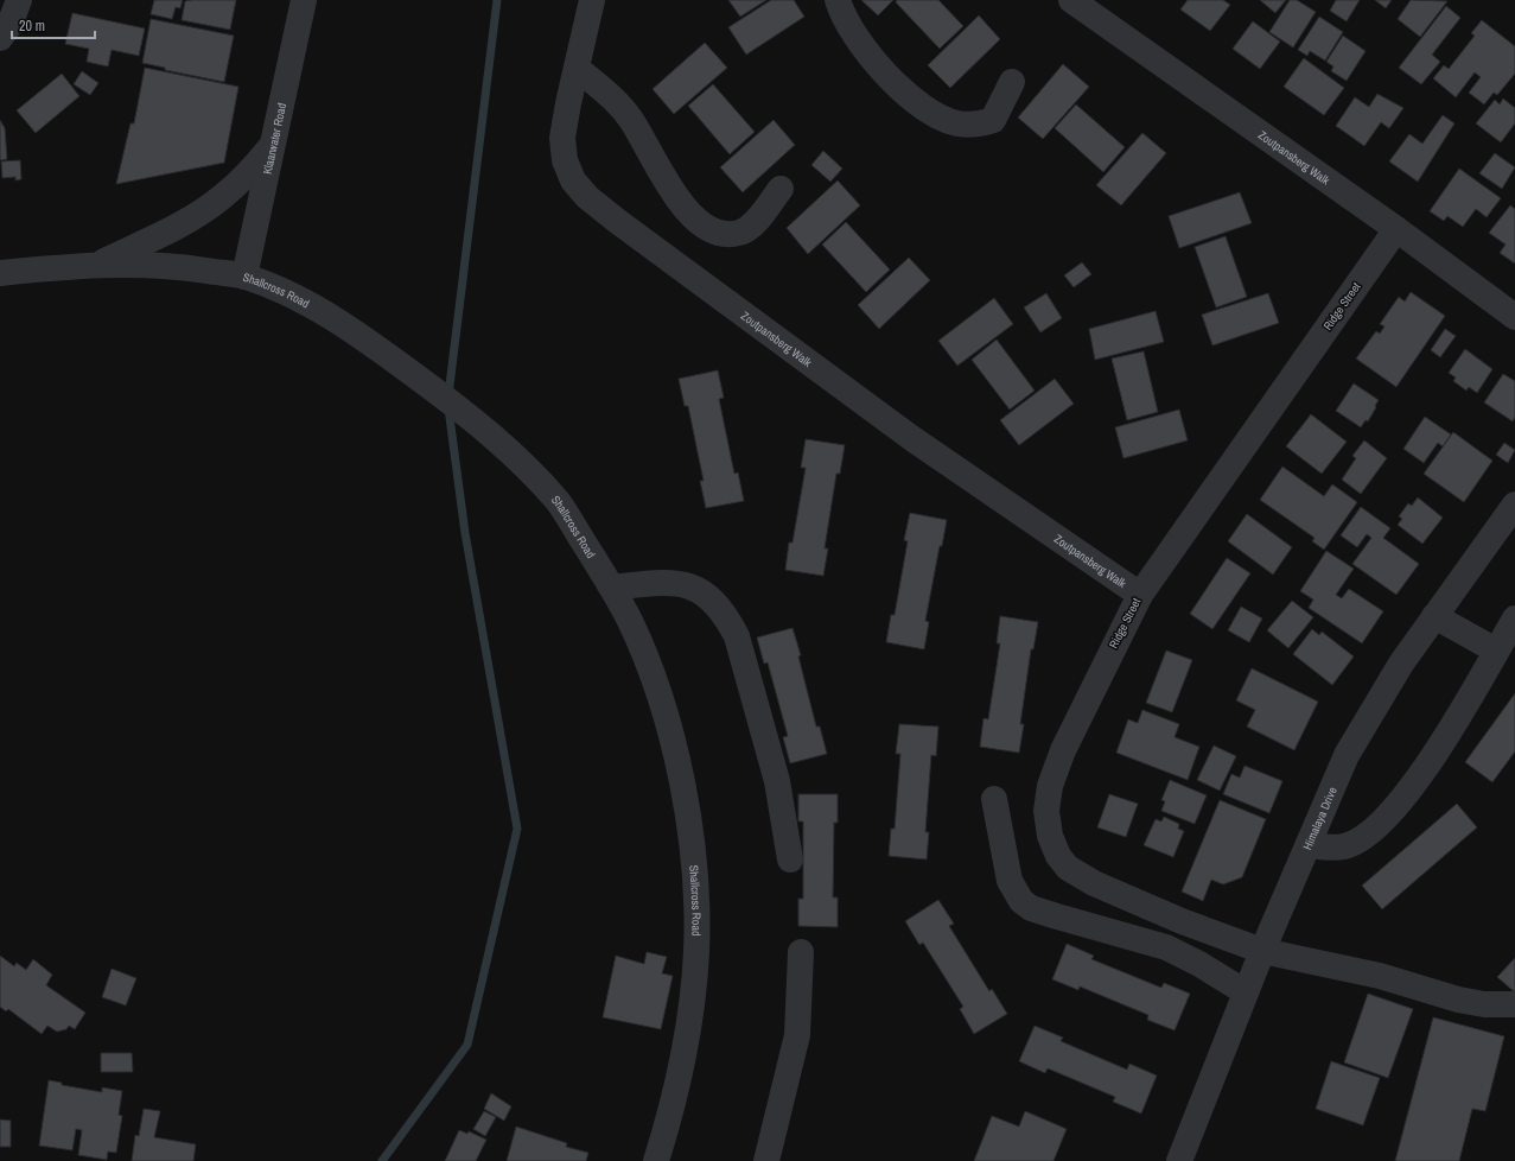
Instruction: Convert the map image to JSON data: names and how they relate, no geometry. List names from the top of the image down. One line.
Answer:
{"streets":{"street":["Klaarwater Road","Zoutpansberg Walk","Shallcross Road","Ridge Street","Himalaya Drive"]},"crossings":[["Klaarwater Road","Shallcross Road"],["Zoutpansberg Walk","Ridge Street"],["Ridge Street","Himalaya Drive"]],"scale_bar":"20 m"}
